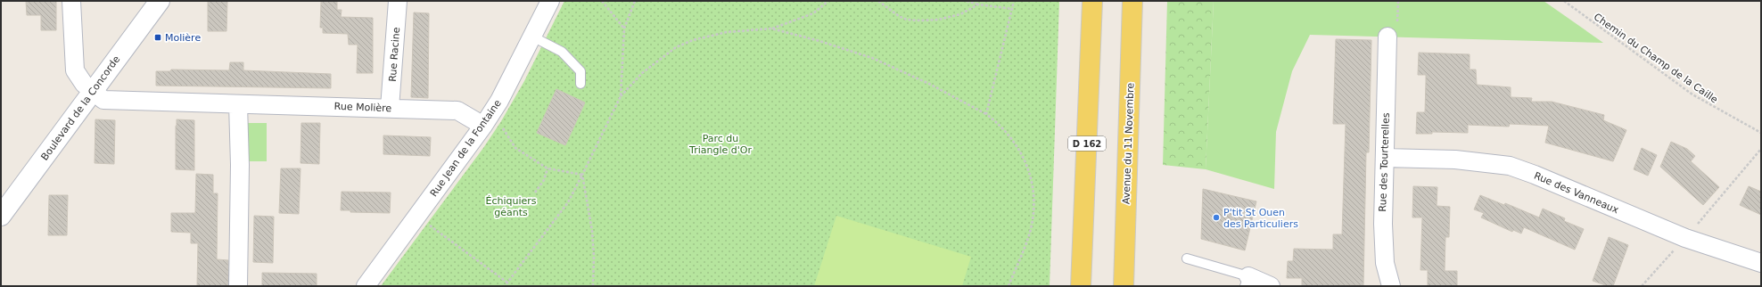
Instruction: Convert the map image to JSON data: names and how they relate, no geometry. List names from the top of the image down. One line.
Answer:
{"streets":{"main road":["D 162","Avenue du 11 Novembre"],"street":["Rue Racine","Rue Molière","Boulevard de la Concorde","Rue Jean de la Fontaine","Rue des Tourterelles","Rue des Vanneaux"],"path":["Chemin du Champ de la Caille"]},"crossings":[["Rue Racine","Rue Molière"],["Rue Molière","Boulevard de la Concorde"],["Rue Molière","Rue Jean de la Fontaine"],["Rue des Tourterelles","Rue des Vanneaux"]],"parks":["Parc du Triangle d'Or","Échiquiers géants"],"places":{"transit":["Molière"],"other":["P'tit St Ouen des Particuliers"]}}
